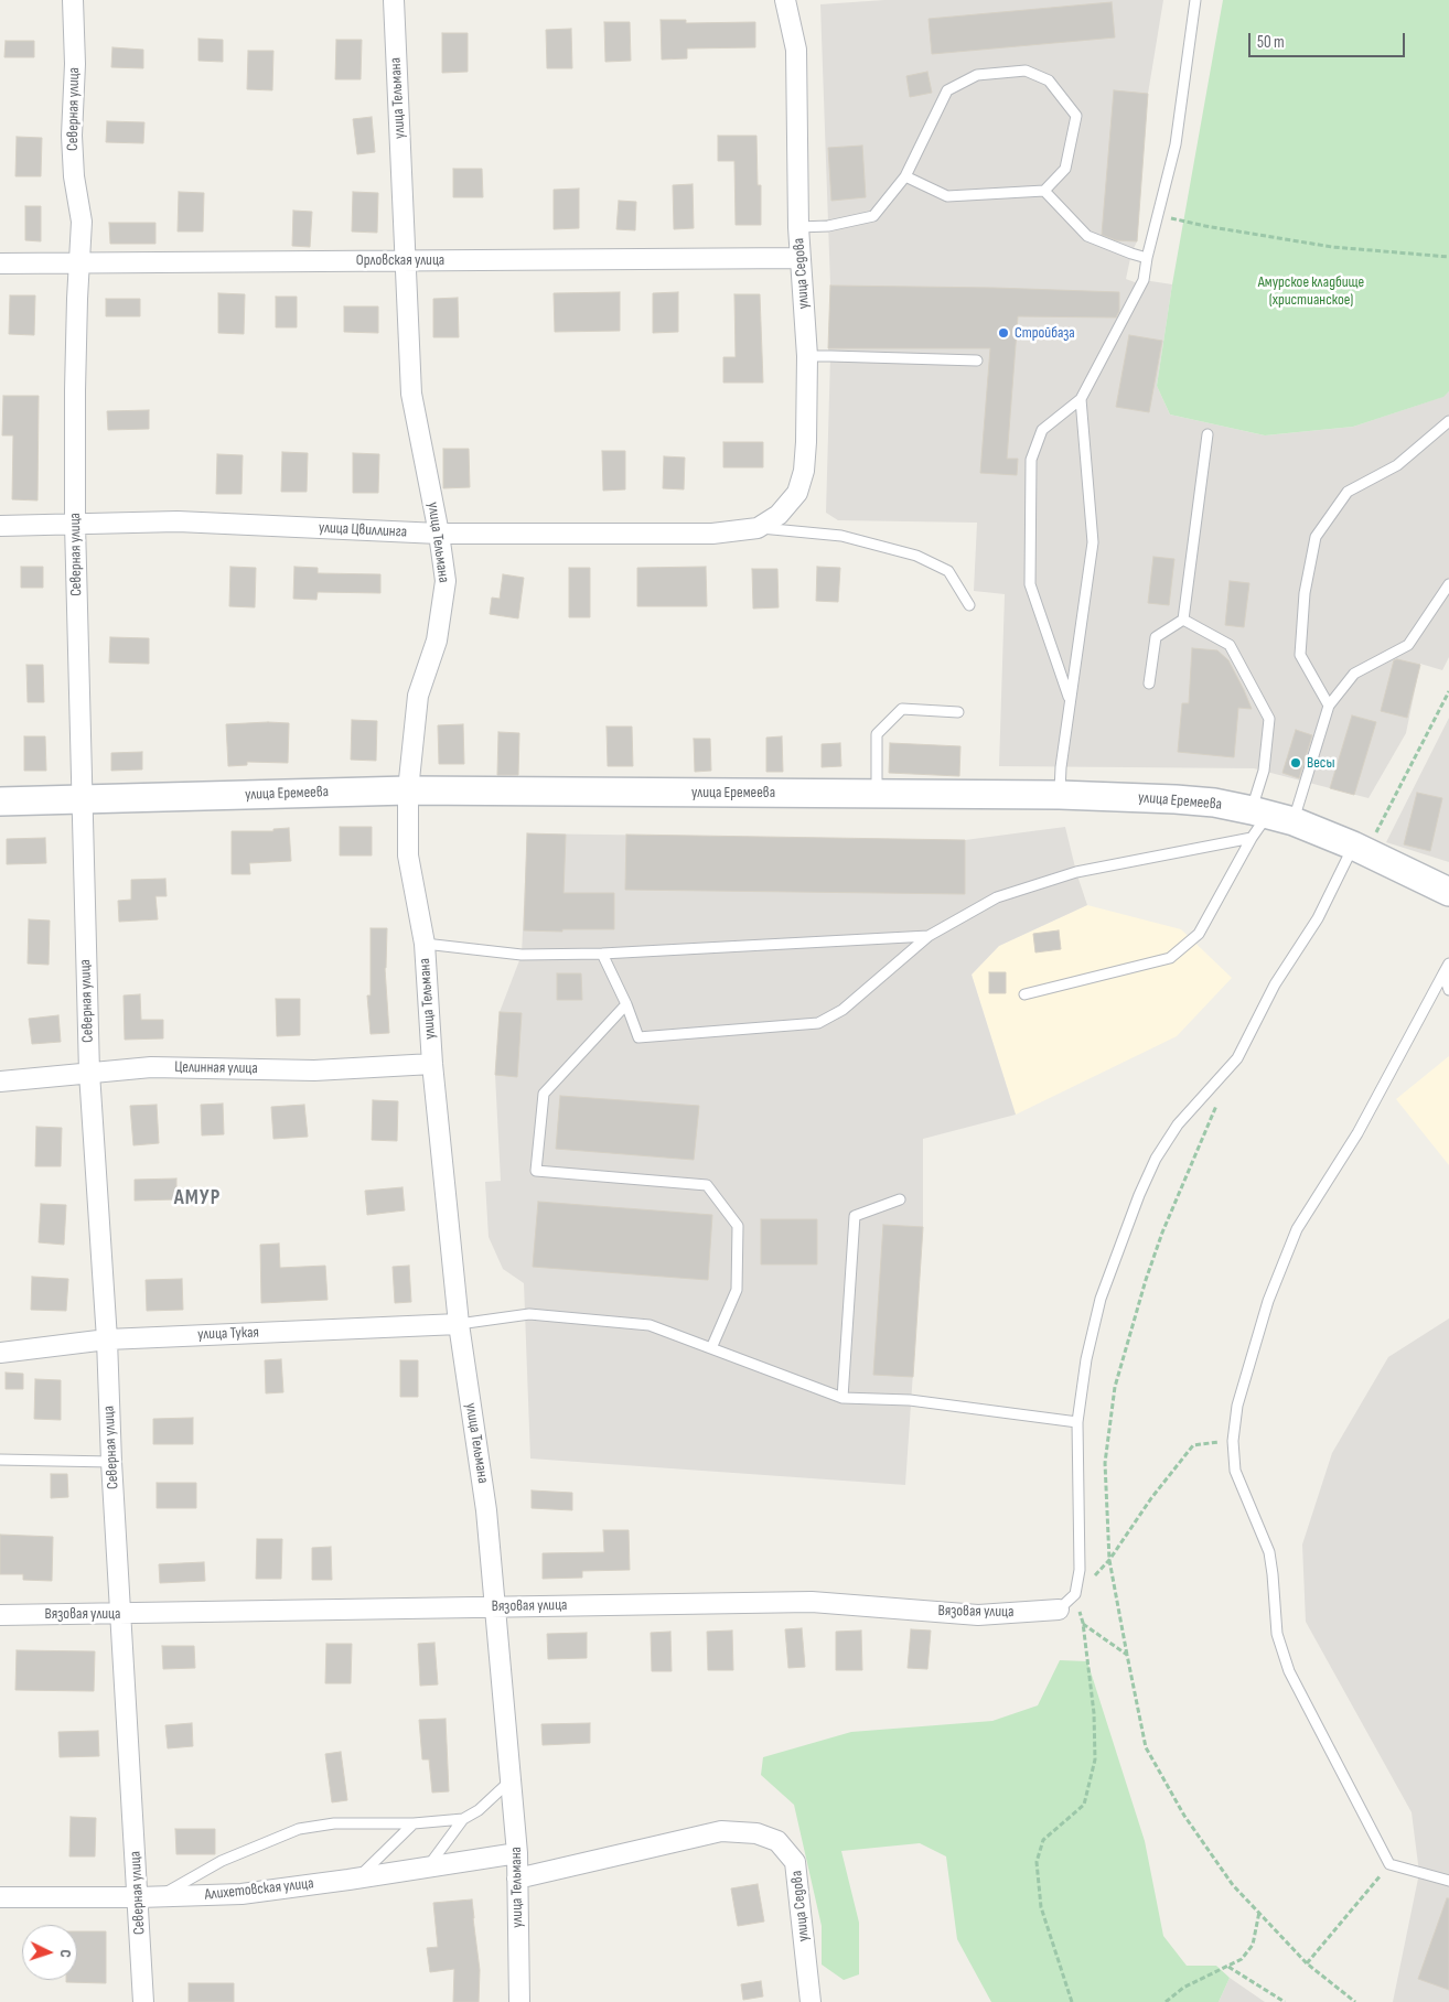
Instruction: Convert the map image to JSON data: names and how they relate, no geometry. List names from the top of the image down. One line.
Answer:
{"streets":{"street":["улица Тельмана","Северная улица","Орловская улица","улица Седова","улица Цвиллинга","улица Еремеева","Целинная улица","улица Тукая","Вязовая улица","Алихетовская улица"]},"crossings":[["улица Тельмана","Орловская улица"],["улица Тельмана","улица Седова"],["улица Тельмана","улица Цвиллинга"],["улица Тельмана","улица Еремеева"],["улица Тельмана","Целинная улица"],["улица Тельмана","улица Тукая"],["улица Тельмана","Вязовая улица"],["улица Тельмана","Алихетовская улица"],["Северная улица","Орловская улица"],["Северная улица","улица Цвиллинга"],["Северная улица","улица Еремеева"],["Северная улица","Целинная улица"],["Северная улица","улица Тукая"],["Северная улица","Вязовая улица"],["Северная улица","Алихетовская улица"],["Орловская улица","улица Седова"],["улица Седова","улица Цвиллинга"]],"districts":["АМУР"],"parks":["Амурское кладбище (христианское)"],"places":["Стройбаза","Весы"],"scale_bar":"50 m","north":"right"}
